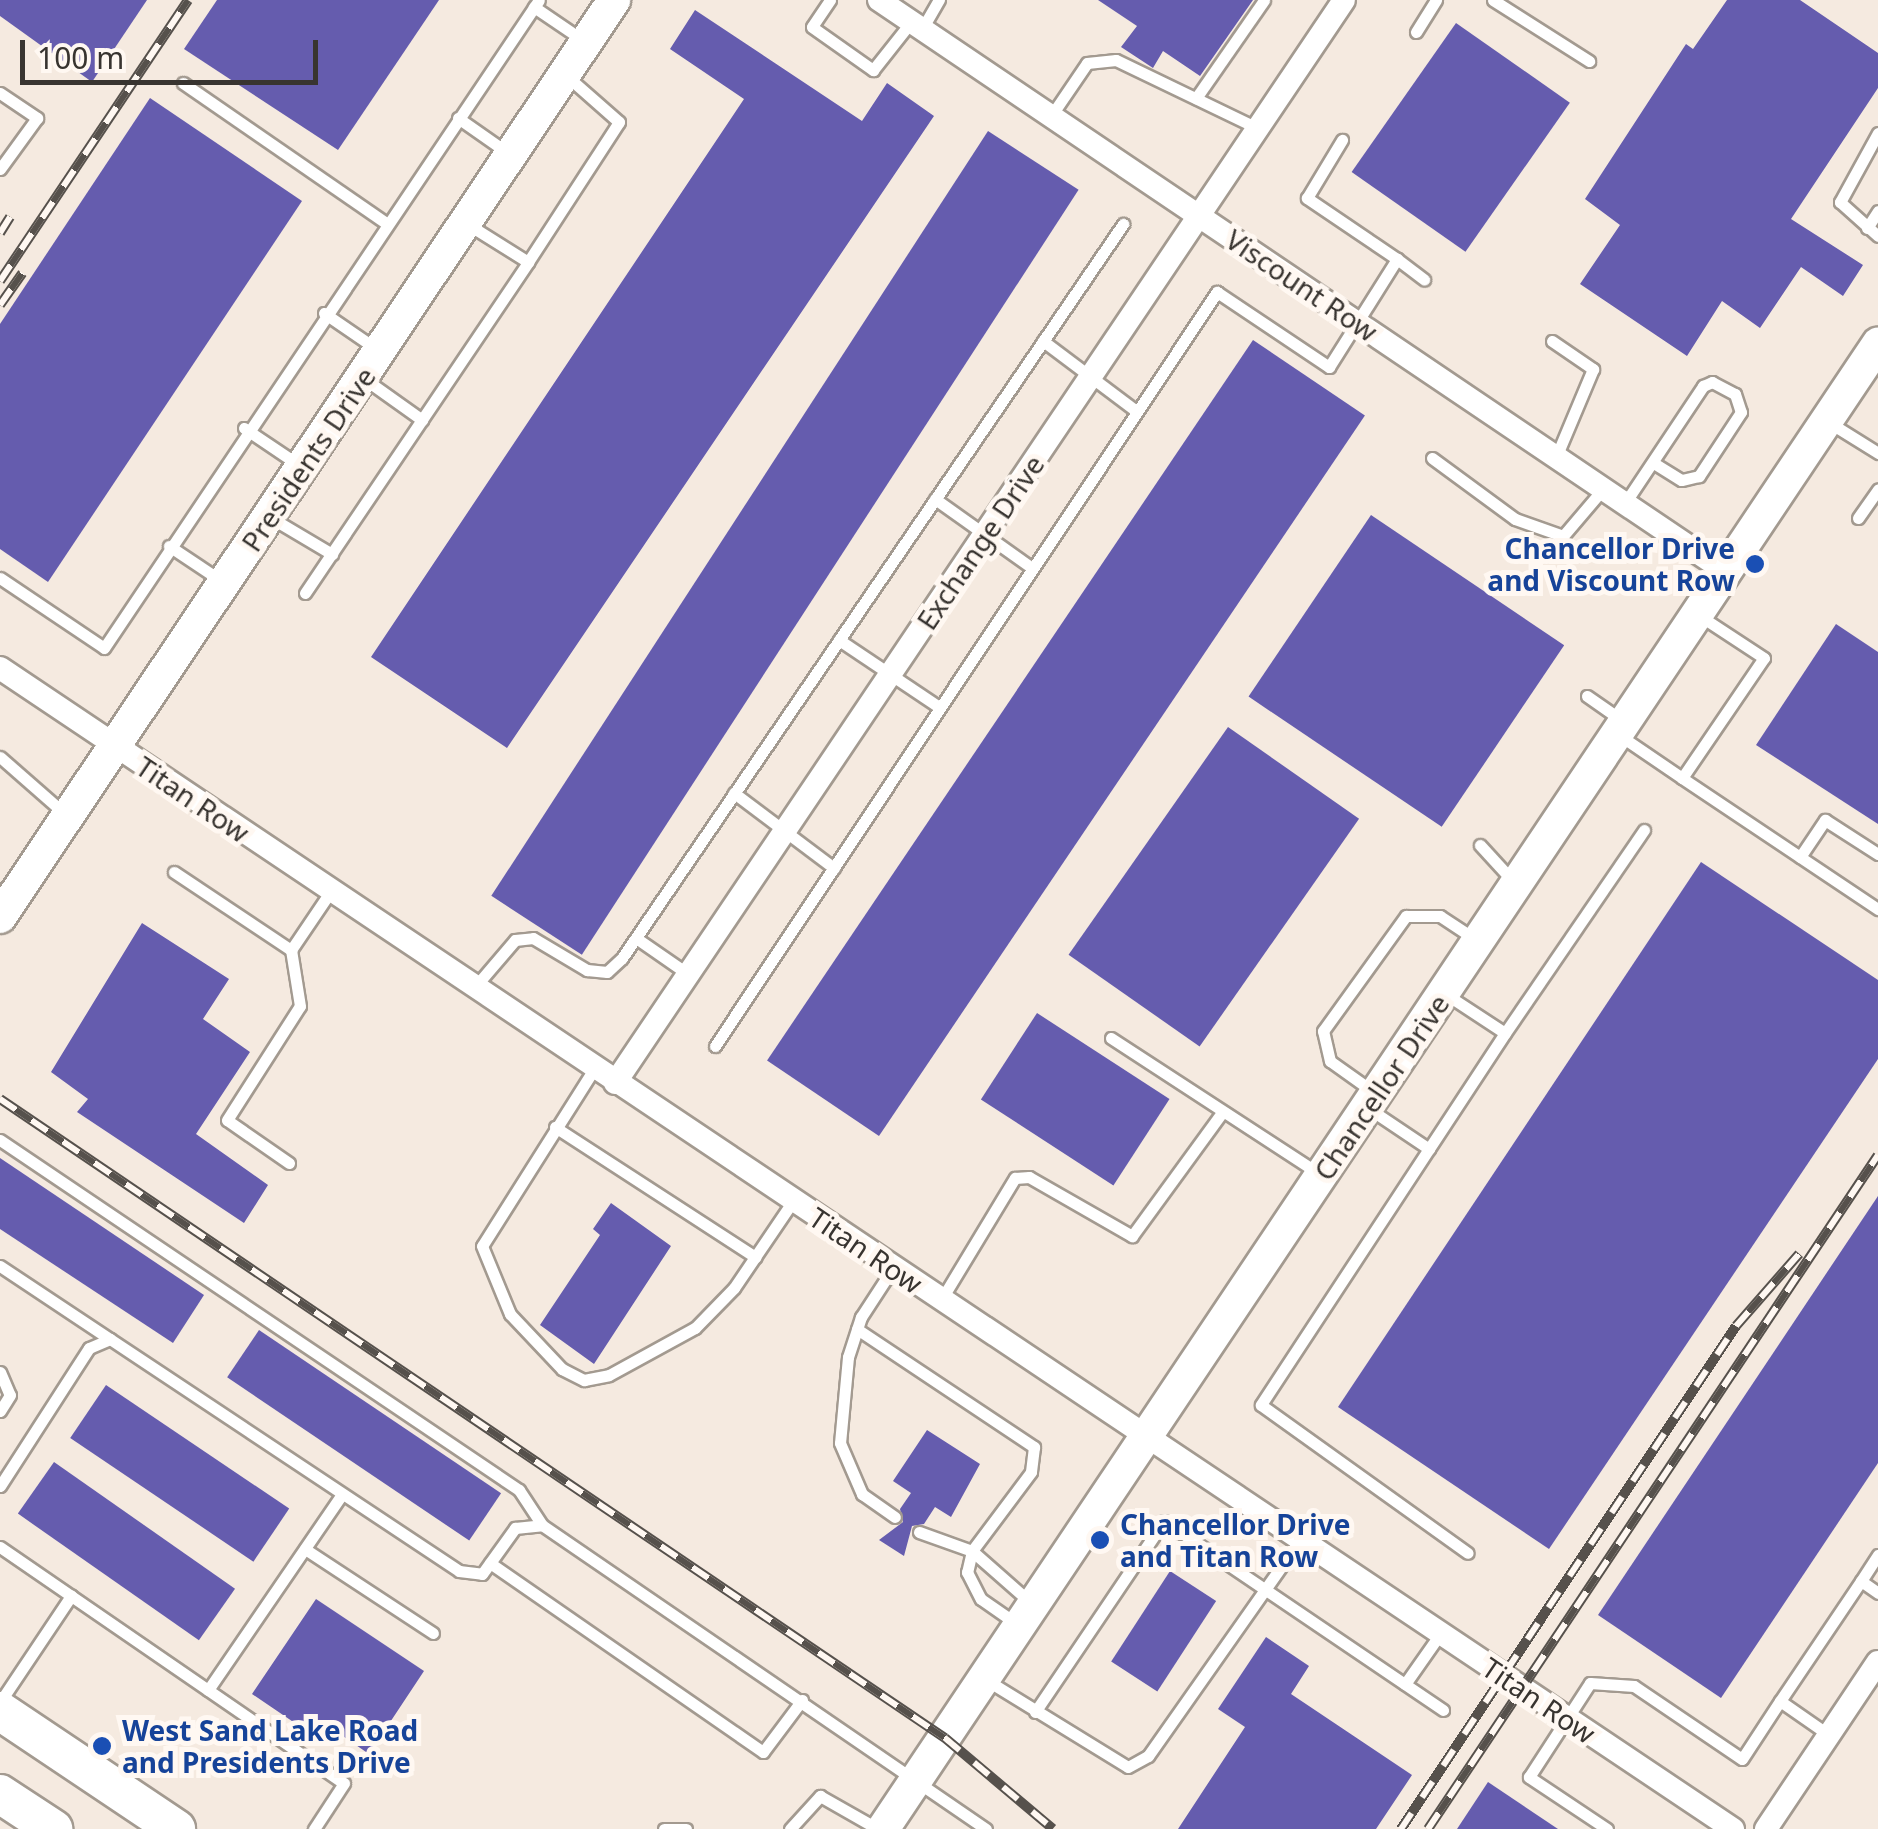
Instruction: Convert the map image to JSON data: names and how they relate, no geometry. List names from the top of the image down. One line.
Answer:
{"streets":{"street":["Viscount Row","Presidents Drive","Exchange Drive","Titan Row","Chancellor Drive"]},"crossings":[["Viscount Row","Exchange Drive"],["Viscount Row","Chancellor Drive"],["Presidents Drive","Titan Row"],["Exchange Drive","Titan Row"],["Titan Row","Chancellor Drive"]],"places":["Chancellor Drive and Viscount Row","Chancellor Drive and Titan Row","West Sand Lake Road and Presidents Drive"],"scale_bar":"100 m"}
